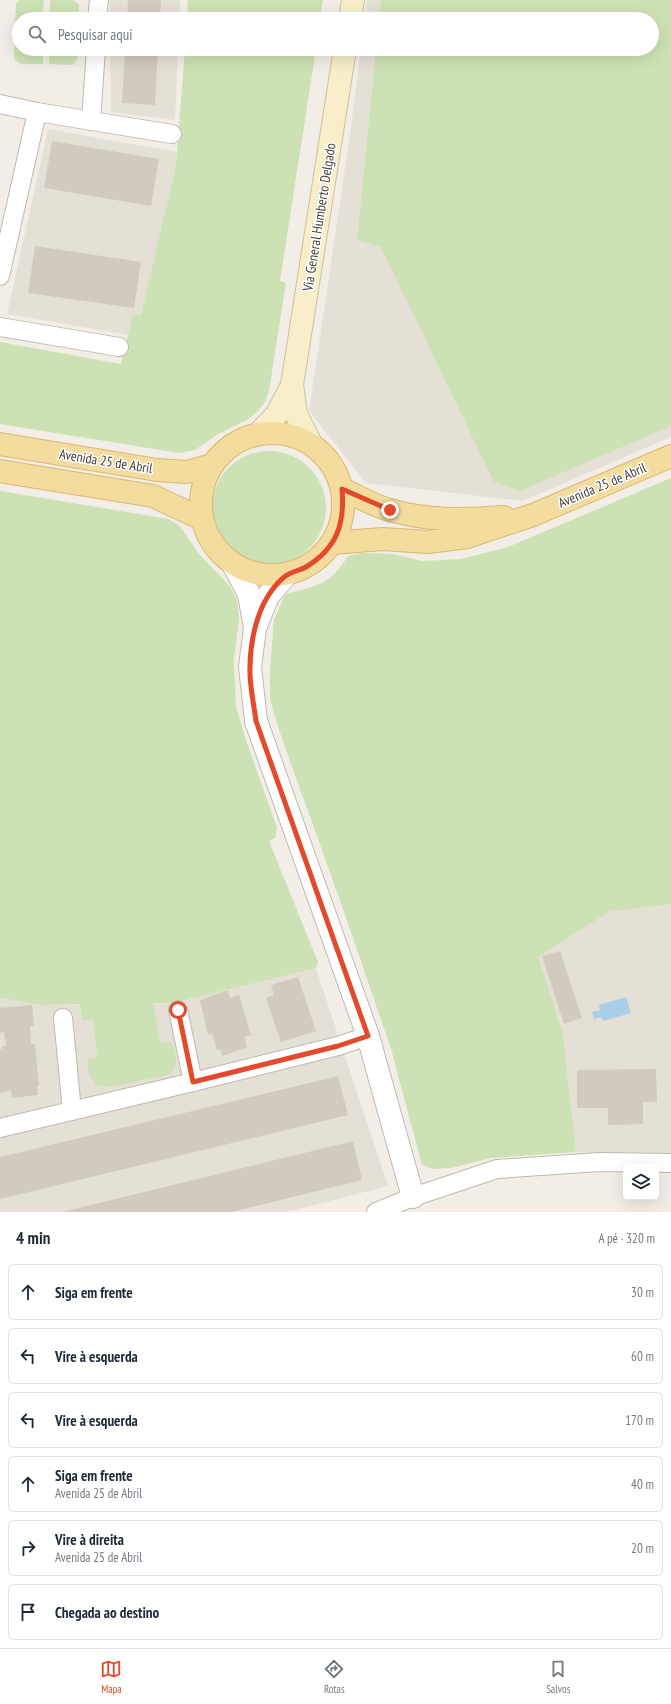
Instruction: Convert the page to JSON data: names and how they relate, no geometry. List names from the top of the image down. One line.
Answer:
{"streets":{"main road":["Via General Humberto Delgado","Avenida 25 de Abril"]},"crossings":[["Via General Humberto Delgado","Avenida 25 de Abril"]],"page":{"search":"Pesquisar aqui","heading":["4 min","A pé · 320 m"],"list":[["Siga em frente","30 m"],["Vire à esquerda","60 m"],["Vire à esquerda","170 m"],["Siga em frente","Avenida 25 de Abril","40 m"],["Vire à direita","Avenida 25 de Abril","20 m"],"Chegada ao destino"],"nav":["Mapa","Rotas","Salvos"]}}
